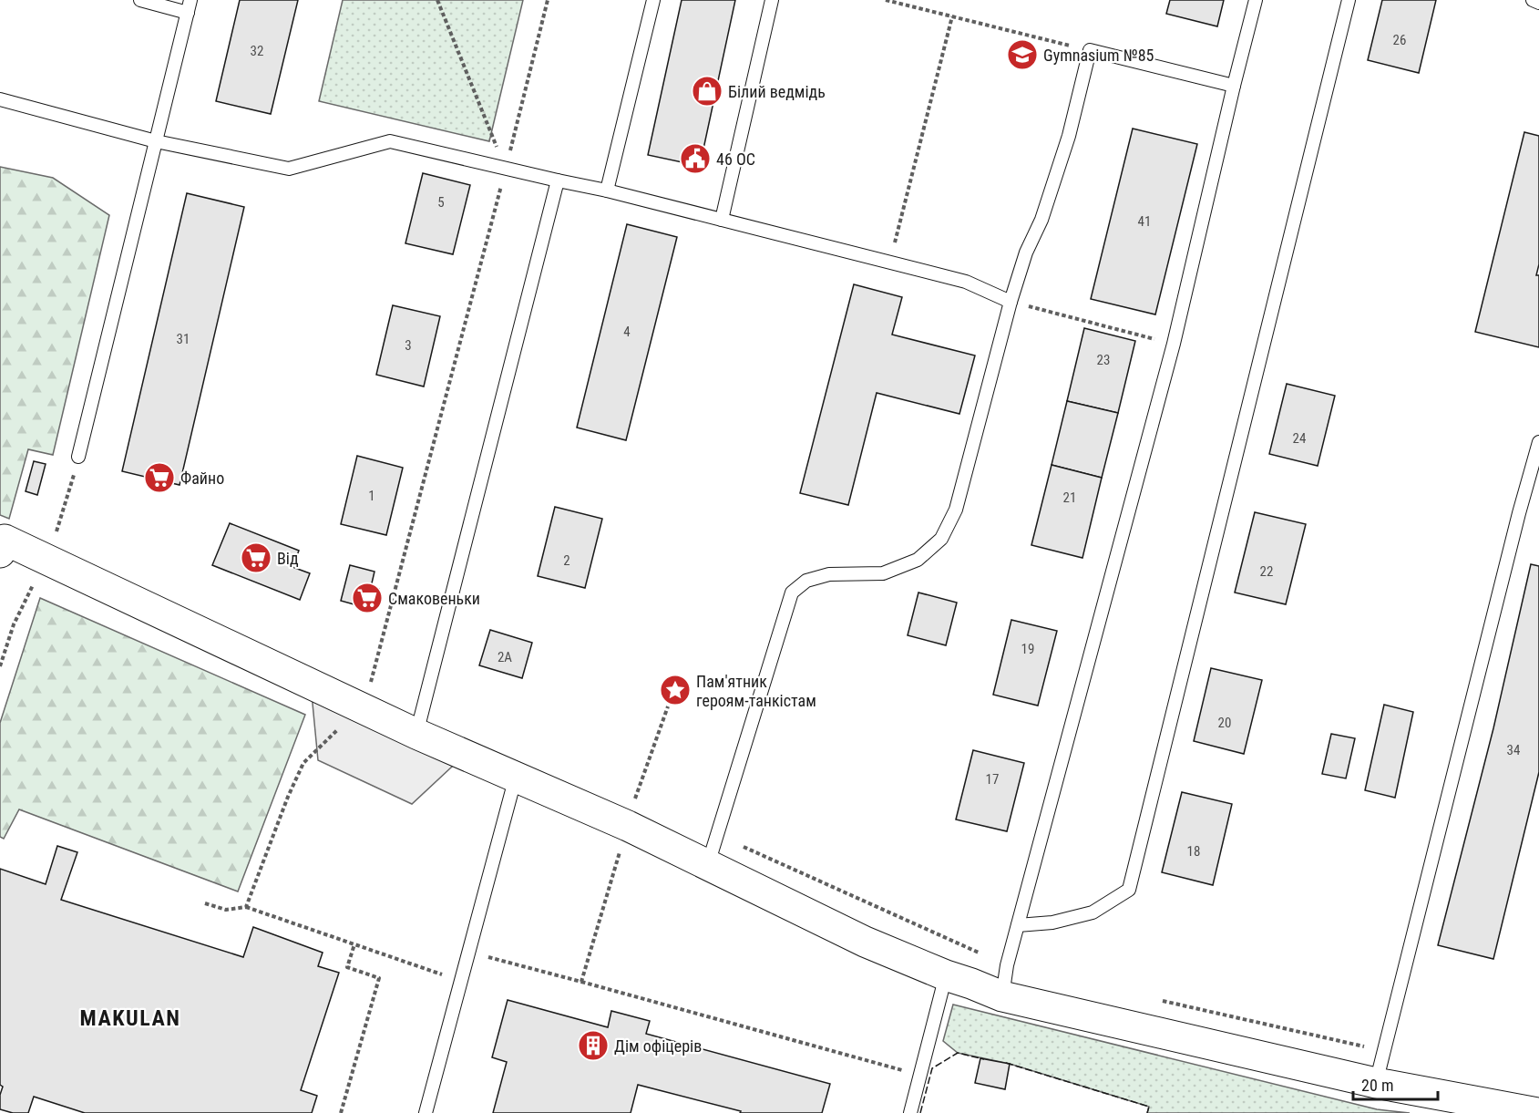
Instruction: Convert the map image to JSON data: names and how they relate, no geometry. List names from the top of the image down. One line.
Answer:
{"districts":["MAKULAN"],"places":{"school or university":["Gymnasium №85"],"shop":["Білий ведмідь"],"public building":["46 ОС"],"supermarket":["Файно","Від","Смаковеньки"],"place":["Пам'ятник героям-танкістам"],"building":["Дім офіцерів"]},"house_numbers":["26","32","5","41","4","31","3","23","24","1","21","2","22","19","2А","20","34","17","18"],"scale_bar":"20 m"}
